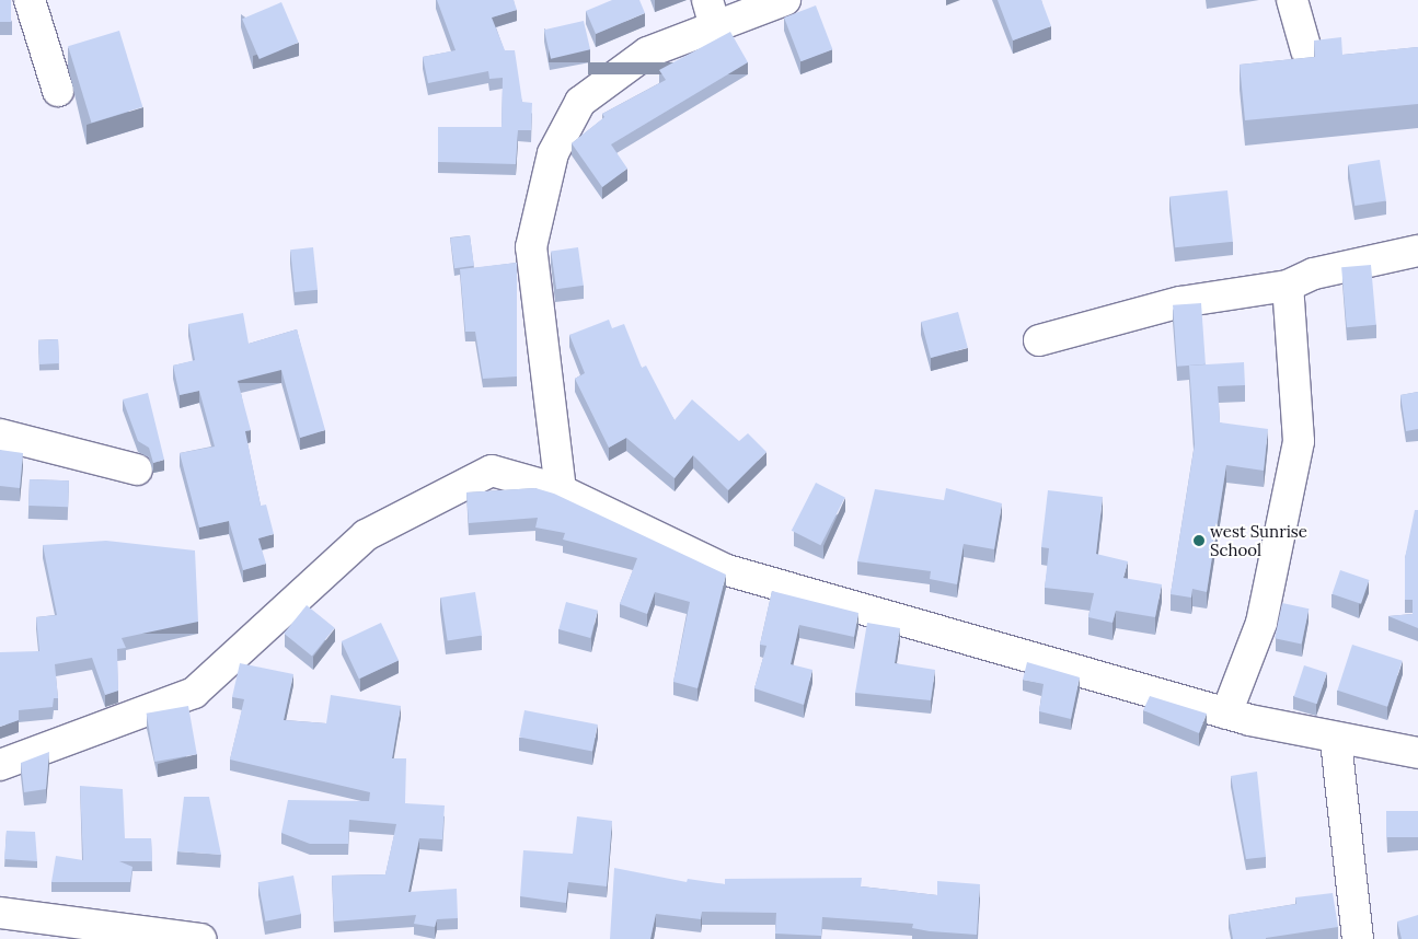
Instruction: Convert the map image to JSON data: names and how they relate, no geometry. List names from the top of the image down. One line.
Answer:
{"places":["west Sunrise School"]}
